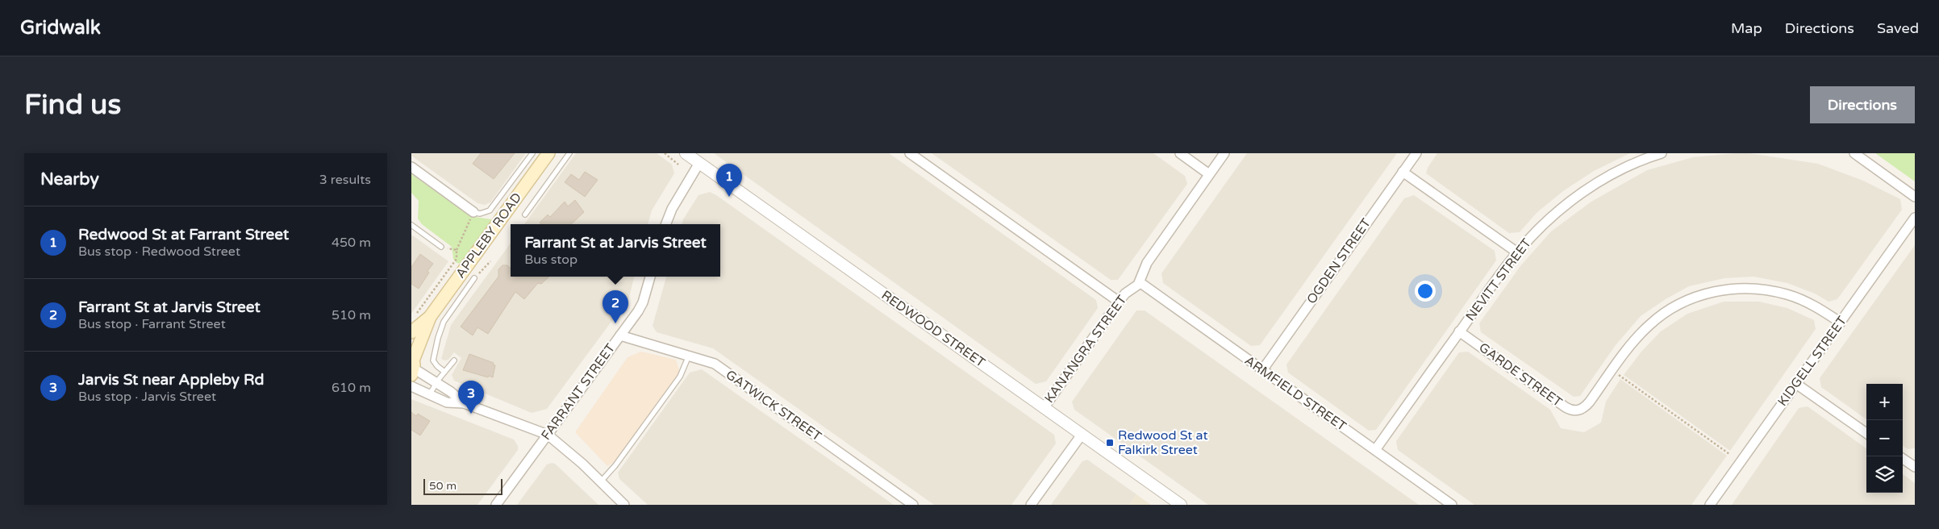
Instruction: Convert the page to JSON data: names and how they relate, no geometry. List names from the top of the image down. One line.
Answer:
{"streets":{"main road":["APPLEBY ROAD"],"street":["OGDEN STREET","NEVITT STREET","REDWOOD STREET","KANANGRA STREET","KIDGELL STREET","GARDE STREET","FARRANT STREET","ARMFIELD STREET","GATWICK STREET"]},"crossings":[["OGDEN STREET","ARMFIELD STREET"],["NEVITT STREET","GARDE STREET"],["NEVITT STREET","ARMFIELD STREET"],["REDWOOD STREET","KANANGRA STREET"],["KANANGRA STREET","ARMFIELD STREET"],["KIDGELL STREET","GARDE STREET"],["FARRANT STREET","GATWICK STREET"]],"places":{"transit":["Redwood St at Falkirk Street"]},"scale_bar":"50 m","page":{"header":"Gridwalk","nav":["Map","Directions","Saved"],"buttons":"Directions","title":"Find us","heading":["Nearby","3 results"],"pins":["1","2","3"],"list":[{"mark":"1","name":"Redwood St at Farrant Street","note":"Bus stop · Redwood Street","value":"450 m"},{"mark":"2","name":"Farrant St at Jarvis Street","note":"Bus stop · Farrant Street","value":"510 m"},{"mark":"3","name":"Jarvis St near Appleby Rd","note":"Bus stop · Jarvis Street","value":"610 m"}],"popup":["Farrant St at Jarvis Street","Bus stop"],"map_buttons":["+","−"],"scale":"50 m"}}
